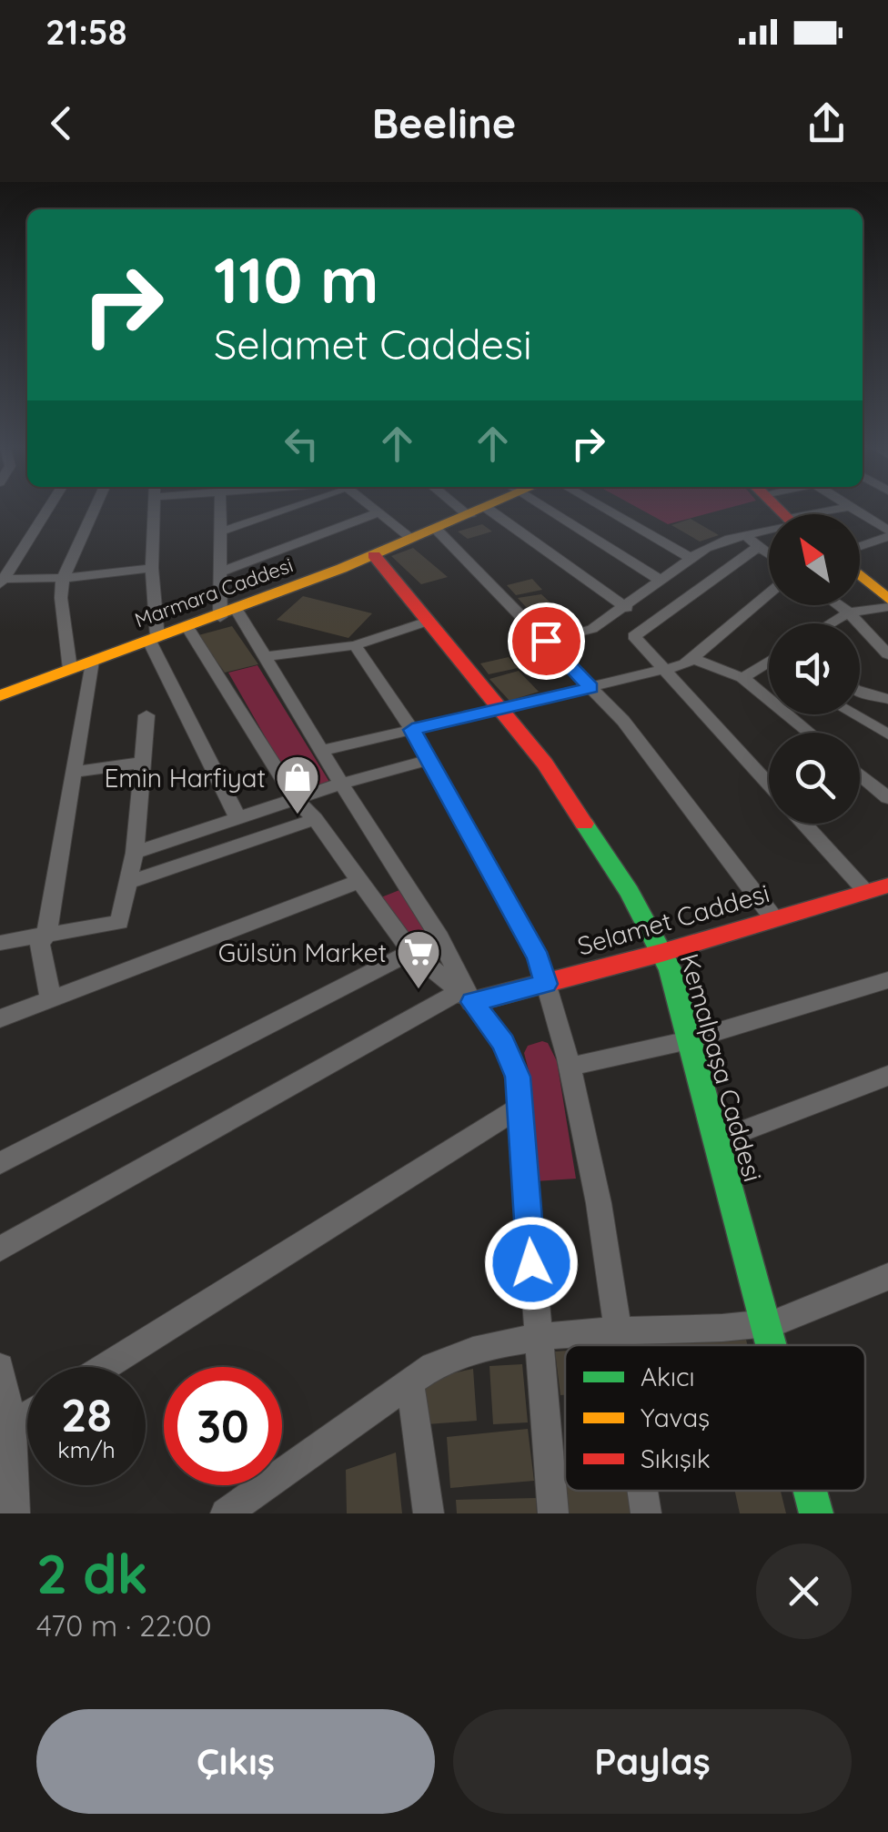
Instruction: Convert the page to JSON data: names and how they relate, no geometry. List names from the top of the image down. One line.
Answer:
{"streets":{"street":["Marmara Caddesi","Selamet Caddesi","Kemalpaşa Caddesi"]},"crossings":[["Marmara Caddesi","Kemalpaşa Caddesi"],["Selamet Caddesi","Kemalpaşa Caddesi"]],"places":{"shop":["Emin Harfiyat"],"supermarket":["Gülsün Market"]},"legend":["Akıcı","Yavaş","Sıkışık"],"north":"top left","page":{"status":"21:58","header":"Beeline","turn":["110 m","Selamet Caddesi"],"speed":"28 km/h","limit":"30","heading":["2 dk","470 m · 22:00"],"buttons":["Çıkış","Paylaş"]}}
